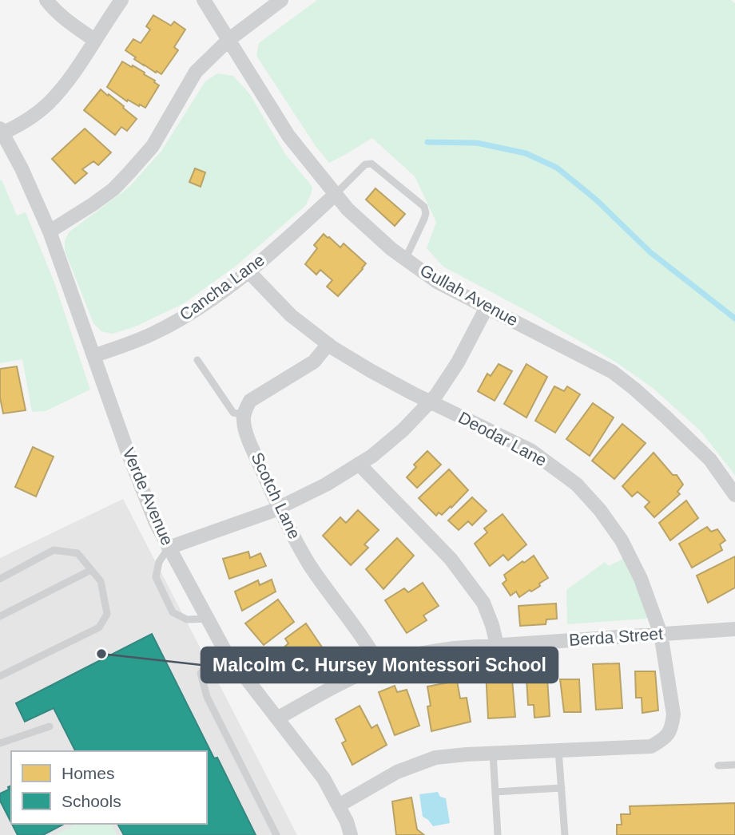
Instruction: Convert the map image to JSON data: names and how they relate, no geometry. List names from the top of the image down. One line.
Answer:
{"streets":{"street":["Cancha Lane","Gullah Avenue","Deodar Lane","Scotch Lane","Verde Avenue","Berda Street"]},"crossings":[["Cancha Lane","Gullah Avenue"],["Cancha Lane","Deodar Lane"],["Cancha Lane","Verde Avenue"],["Deodar Lane","Verde Avenue"],["Deodar Lane","Berda Street"],["Scotch Lane","Berda Street"],["Verde Avenue","Berda Street"]],"places":["Malcolm C. Hursey Montessori School"],"legend":["Homes","Schools"]}
